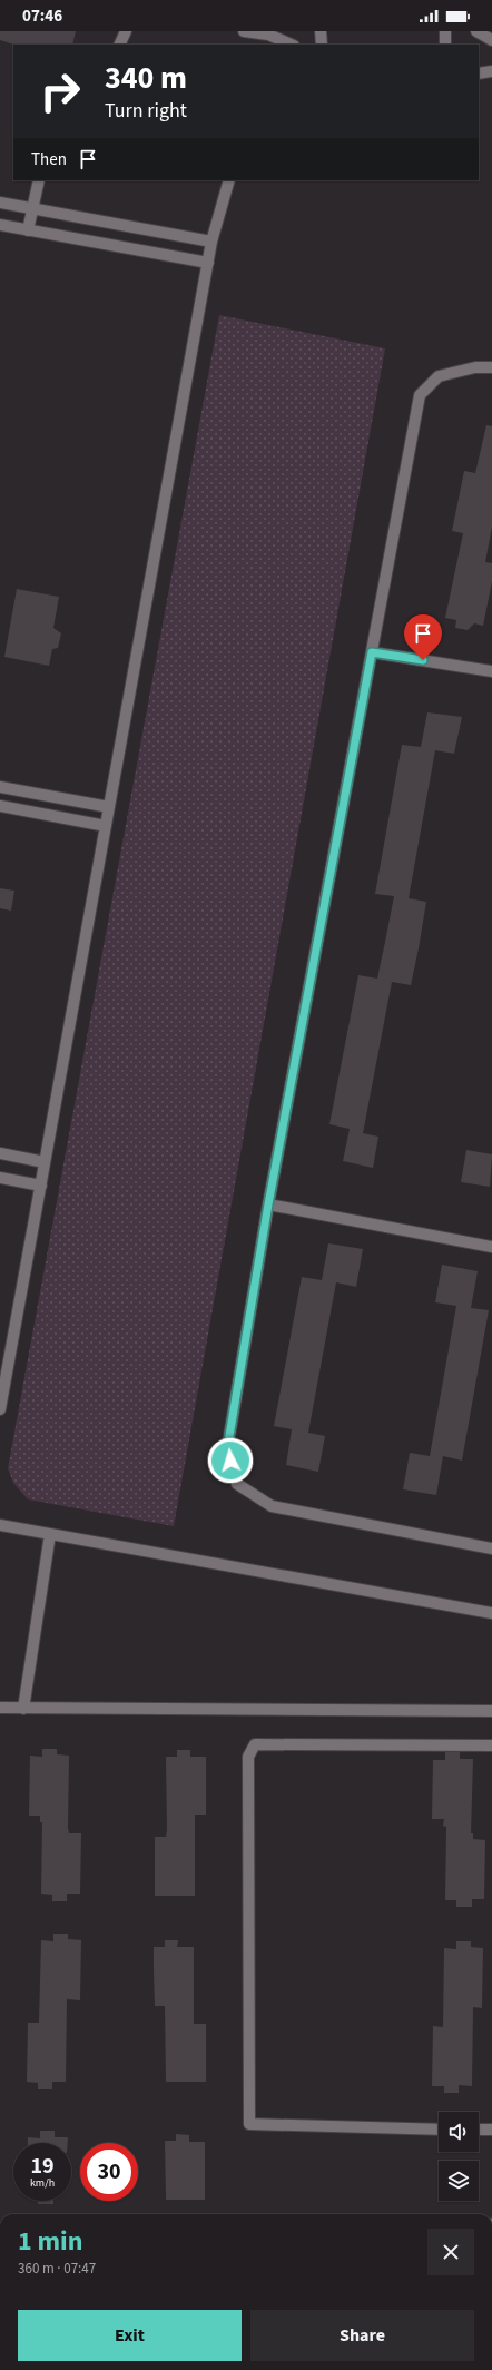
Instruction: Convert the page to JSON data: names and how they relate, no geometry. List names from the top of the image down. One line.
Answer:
{"page":{"status":"07:46","turn":["340 m","Turn right"],"then":"Then","speed":"19 km/h","limit":"30","heading":["1 min","360 m · 07:47"],"buttons":["Exit","Share"]}}
